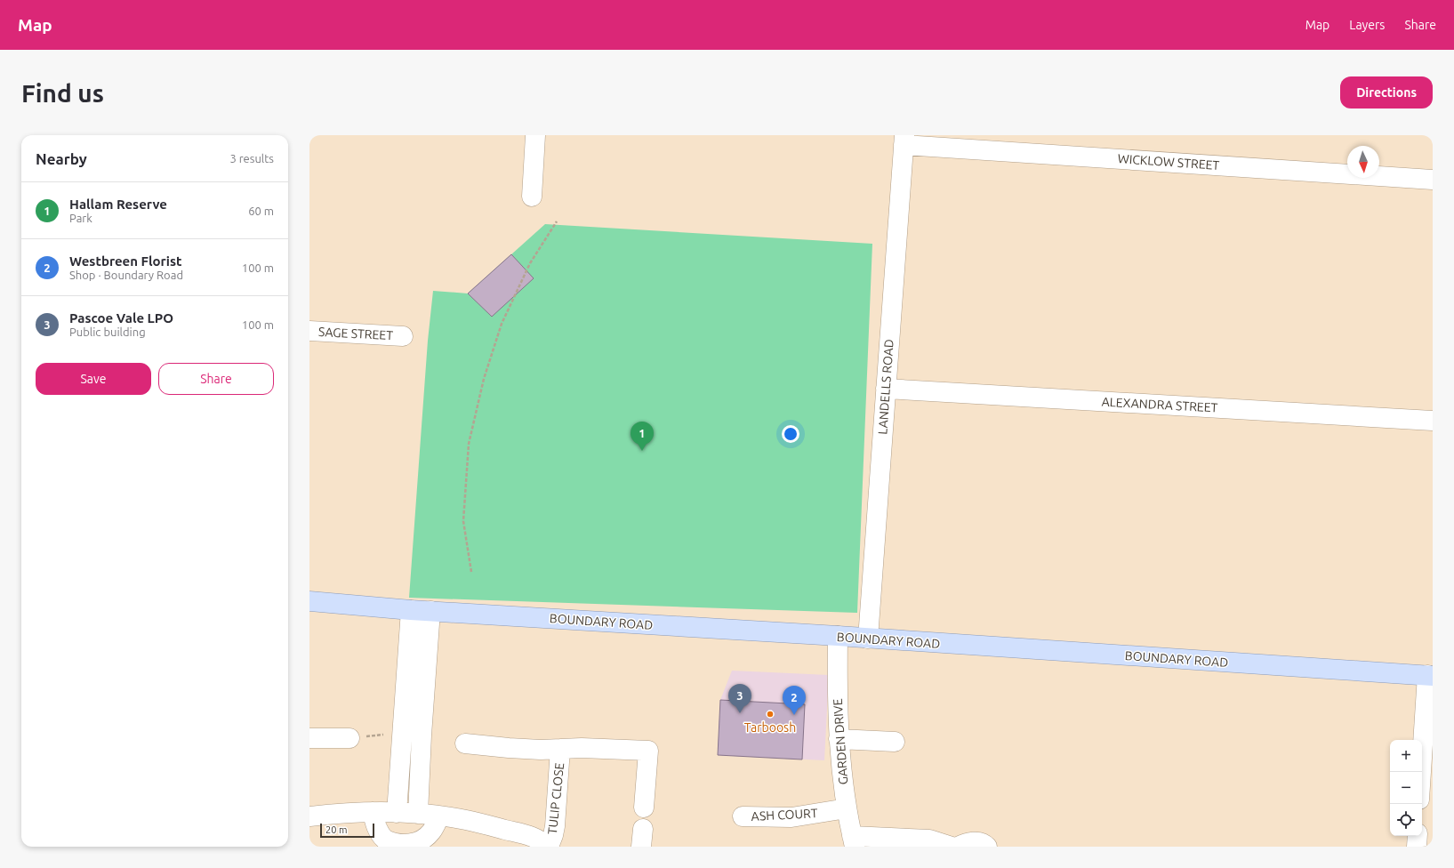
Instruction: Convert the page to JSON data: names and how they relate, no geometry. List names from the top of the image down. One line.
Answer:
{"streets":{"main road":["BOUNDARY ROAD"],"street":["WICKLOW STREET","SAGE STREET","LANDELLS ROAD","ALEXANDRA STREET","GARDEN DRIVE","TULIP CLOSE","ASH COURT"]},"crossings":[["WICKLOW STREET","LANDELLS ROAD"],["LANDELLS ROAD","ALEXANDRA STREET"],["LANDELLS ROAD","BOUNDARY ROAD"],["BOUNDARY ROAD","GARDEN DRIVE"],["GARDEN DRIVE","ASH COURT"]],"places":["Tarboosh"],"scale_bar":"20 m","north":"bottom","page":{"header":"Map","nav":["Map","Layers","Share"],"buttons":["Directions",["Save","Share"]],"title":"Find us","heading":["Nearby","3 results"],"list":[{"mark":"1","name":"Hallam Reserve","note":"Park","value":"60 m"},{"mark":"2","name":"Westbreen Florist","note":"Shop · Boundary Road","value":"100 m"},{"mark":"3","name":"Pascoe Vale LPO","note":"Public building","value":"100 m"}],"pins":["1","3","2"],"map_buttons":["+","−"],"scale":"20 m"}}
